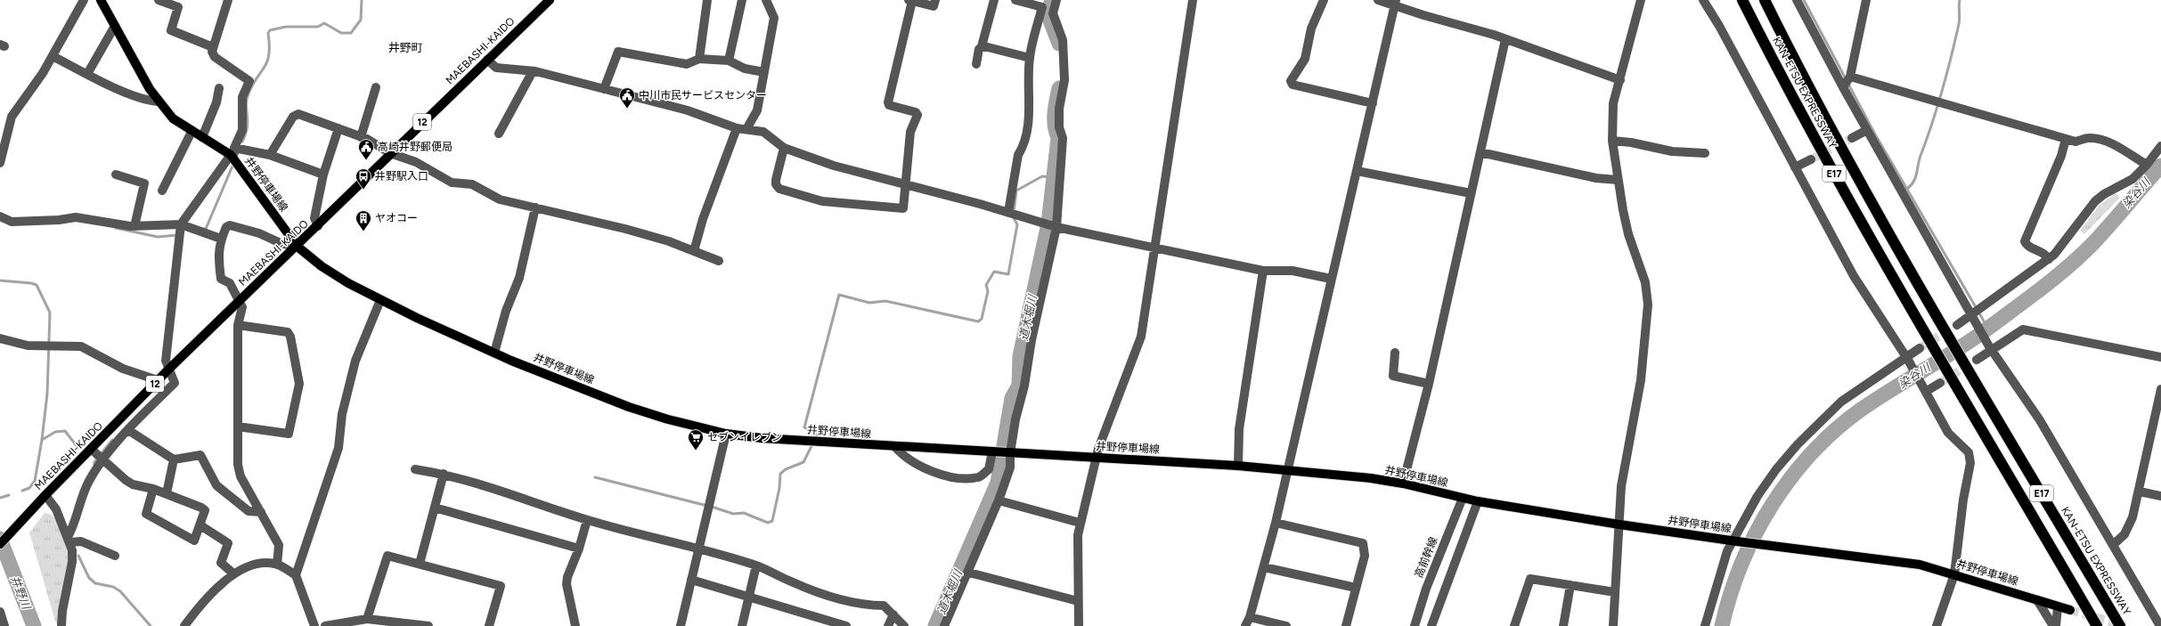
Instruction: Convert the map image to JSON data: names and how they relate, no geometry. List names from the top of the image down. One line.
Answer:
{"streets":{"highway":["KAN-ETSU EXPRESSWAY","E17"],"main road":["MAEBASHI-KAIDO","12","井野停車場線"],"street":["高前幹線"]},"crossings":[["MAEBASHI-KAIDO","井野停車場線"],["井野停車場線","高前幹線"]],"districts":["井野町"],"water":["染谷川","道木堀川","井野川"],"places":{"public building":["中川市民サービスセンター","高崎井野郵便局"],"bus stop":["井野駅入口"],"building":["ヤオコー"],"supermarket":["セブンイレブン"]}}
